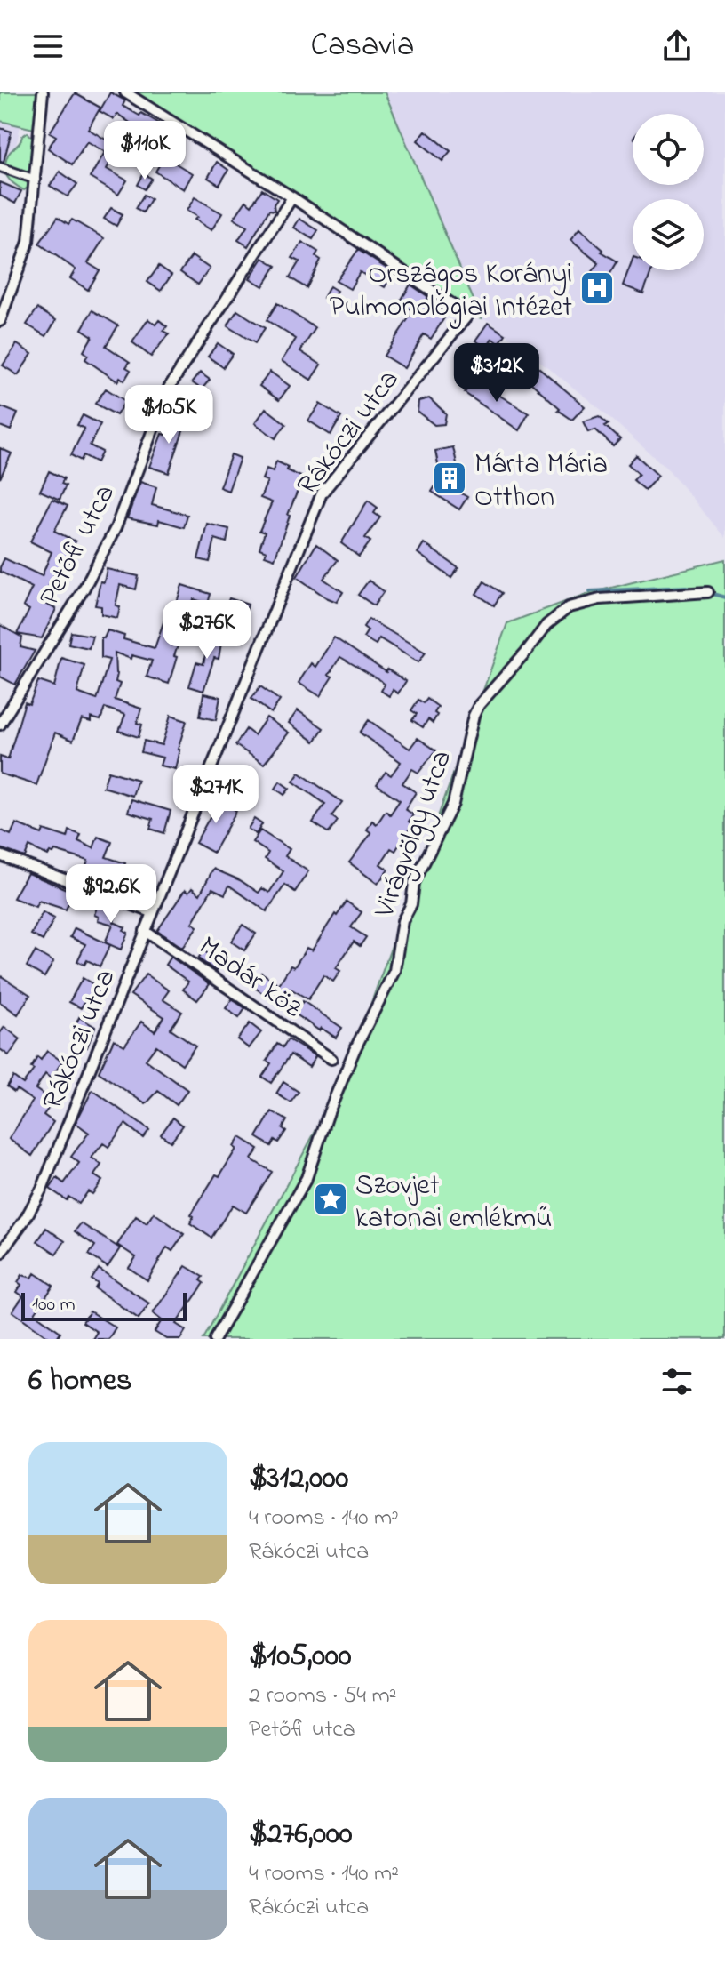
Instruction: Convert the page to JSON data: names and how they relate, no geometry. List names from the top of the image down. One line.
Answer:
{"streets":{"street":["Rákóczi utca","Petőfi utca","Virágvölgy utca","Madár köz"]},"crossings":[["Rákóczi utca","Petőfi utca"],["Rákóczi utca","Madár köz"]],"places":{"hospital":["Országos Korányi Pulmonológiai Intézet"],"building":["Márta Mária Otthon"],"place":["Szovjet katonai emlékmű"]},"scale_bar":"100 m","page":{"header":"Casavia","price":["$110K","$312K","$105K","$276K","$271K","$92.6K"],"scale":"100 m","heading":"6 homes","list":[{"name":"$312,000","note":"4 rooms · 140 m² · Rákóczi utca"},{"name":"$105,000","note":"2 rooms · 54 m² · Petőfi utca"},{"name":"$276,000","note":"4 rooms · 140 m² · Rákóczi utca"}]}}
